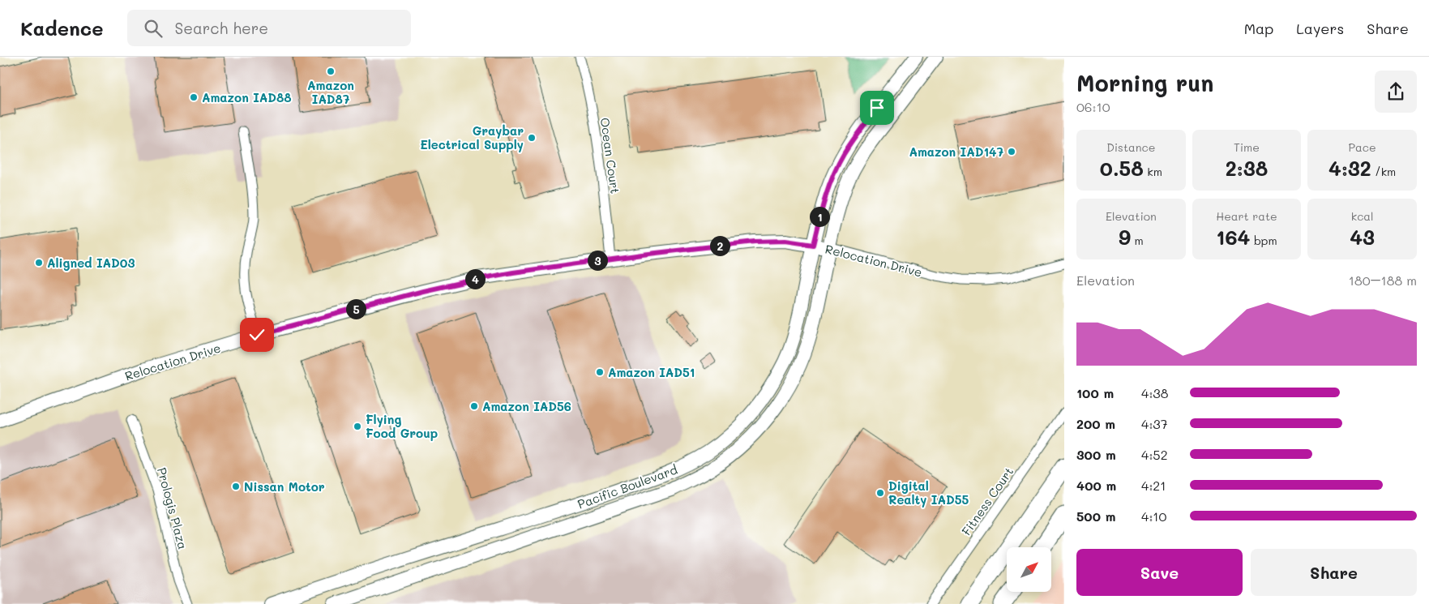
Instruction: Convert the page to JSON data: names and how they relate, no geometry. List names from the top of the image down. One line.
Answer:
{"streets":{"main road":["Relocation Drive","Pacific Boulevard"],"street":["Ocean Court","Fitness Court","Prologis Plaza"]},"crossings":[["Ocean Court","Relocation Drive"],["Relocation Drive","Pacific Boulevard"]],"places":["Amazon IAD87","Amazon IAD88","Graybar Electrical Supply","Amazon IAD147","Aligned IAD03","Amazon IAD51","Amazon IAD56","Flying Food Group","Nissan Motor","Digital Realty IAD55"],"north":"top right","page":{"header":"Kadence","search":"Search here","nav":["Map","Layers","Share"],"heading":["Morning run","06:10"],"stats":[["Distance","0.58 km"],["Time","2:38"],["Pace","4:32 /km"],["Elevation","9 m"],["Heart rate","164 bpm"],["kcal","43"]],"pins":["1","2","3","4","5"],"chart":["Elevation","180–188 m"],"list":[{"name":"100 m","note":"4:38"},{"name":"200 m","note":"4:37"},{"name":"300 m","note":"4:52"},{"name":"400 m","note":"4:21"},{"name":"500 m","note":"4:10"}],"buttons":["Save","Share"]}}
